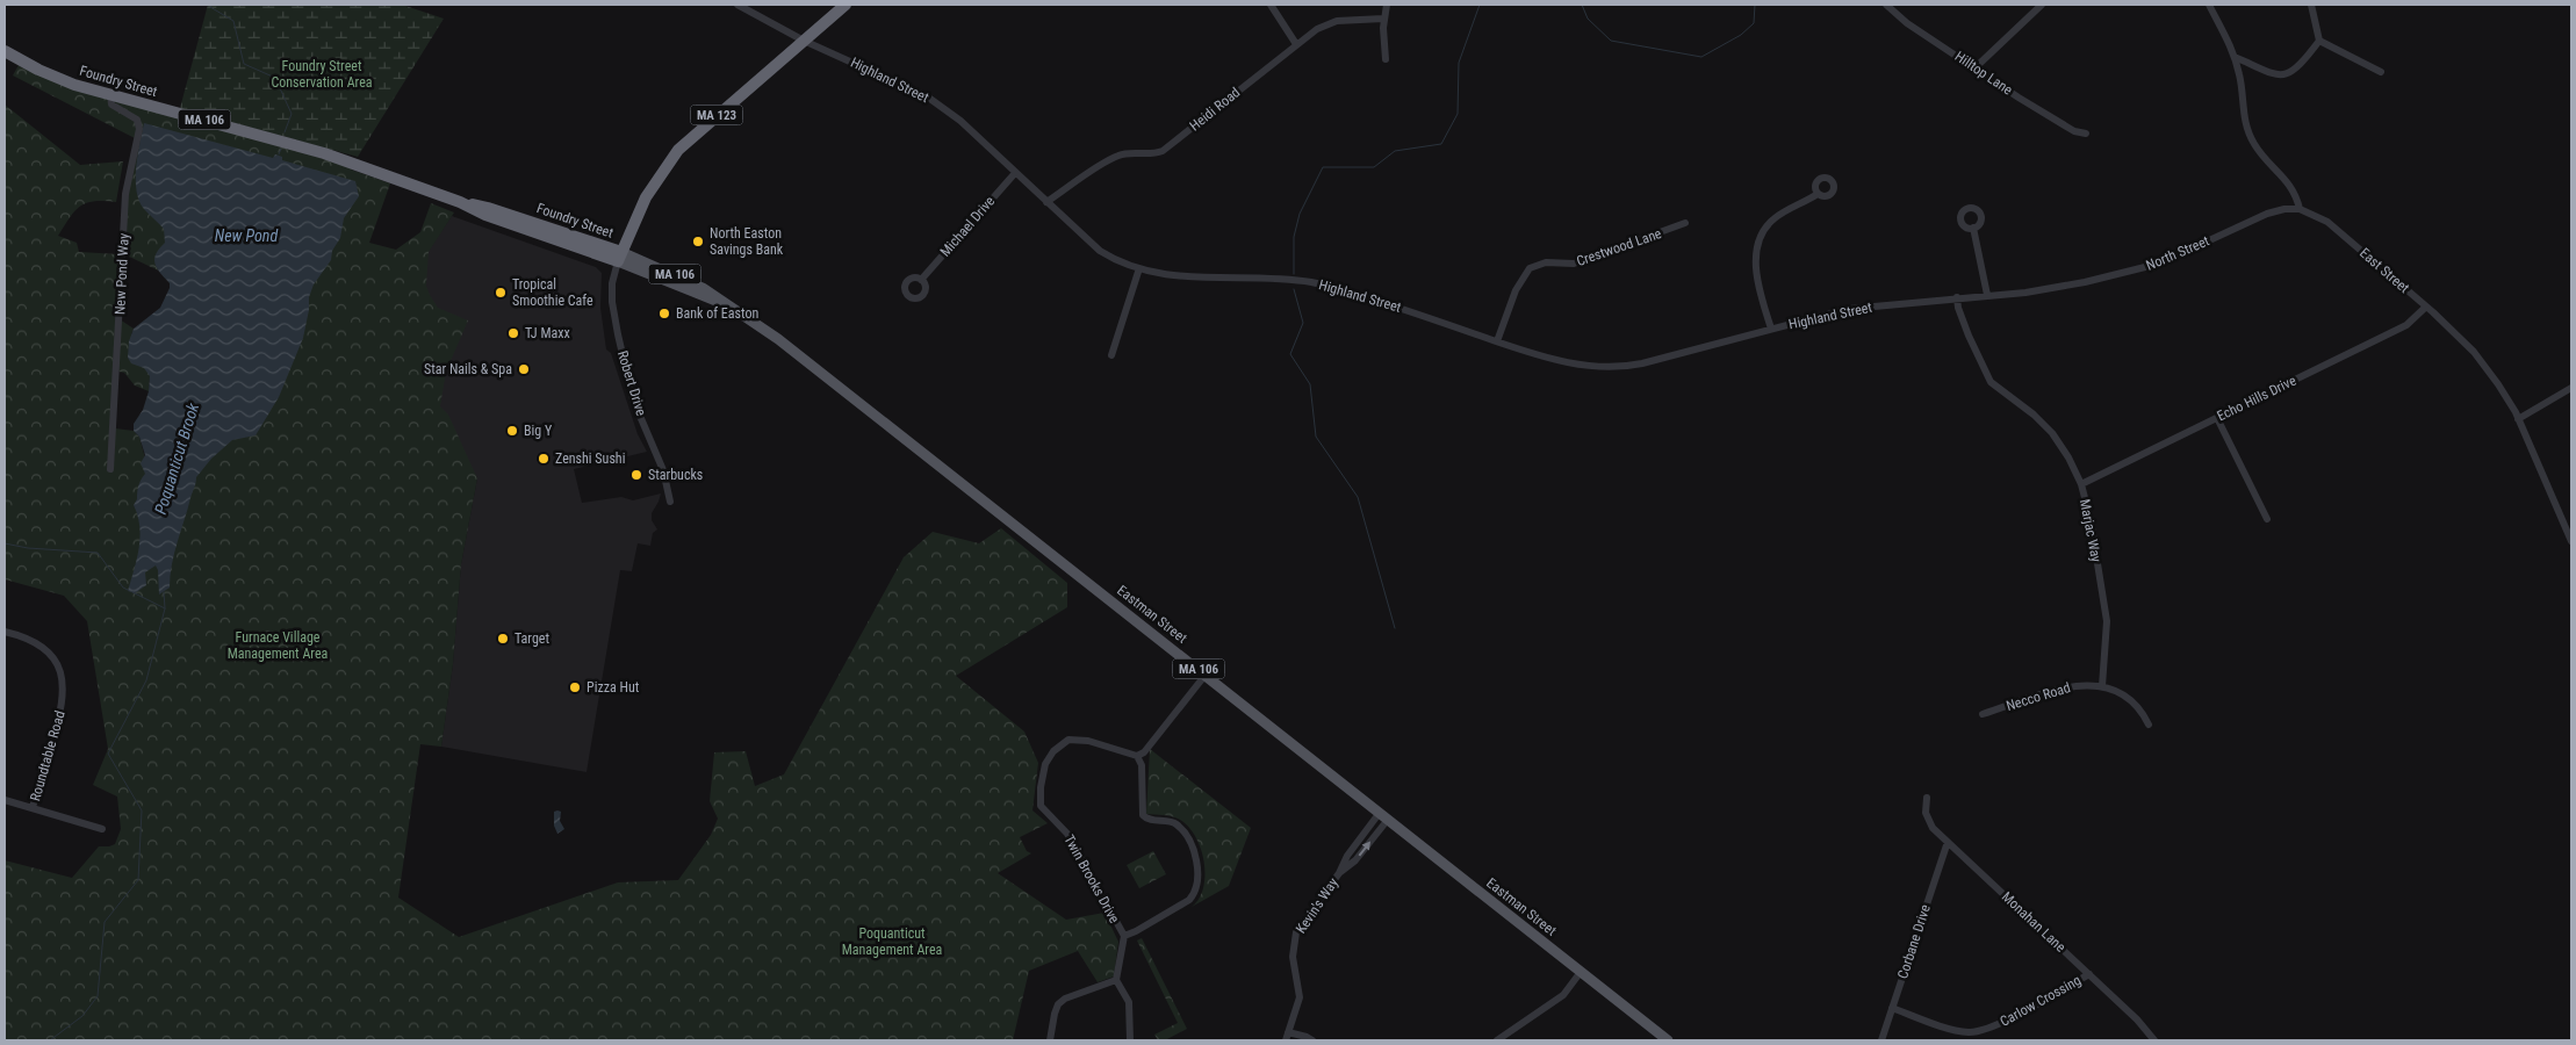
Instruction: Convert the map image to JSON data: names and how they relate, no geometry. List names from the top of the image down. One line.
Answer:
{"streets":{"highway":["Foundry Street","MA 123","MA 106"],"main road":["Eastman Street"],"street":["Hilltop Lane","Highland Street","Heidi Road","Michael Drive","Crestwood Lane","North Street","East Street","New Pond Way","Robert Drive","Echo Hills Drive","Marjac Way","Necco Road","Roundtable Road","Twin Brooks Drive","Kevin's Way","Monahan Lane","Corbane Drive","Carlow Crossing"]},"crossings":[["Highland Street","Foundry Street"],["Highland Street","Heidi Road"],["Highland Street","Michael Drive"],["Highland Street","Crestwood Lane"],["Highland Street","North Street"],["Highland Street","Marjac Way"],["Foundry Street","New Pond Way"],["Foundry Street","Robert Drive"],["Foundry Street","Eastman Street"],["North Street","East Street"],["East Street","Echo Hills Drive"],["Robert Drive","Eastman Street"],["Echo Hills Drive","Marjac Way"],["Marjac Way","Necco Road"],["Eastman Street","Kevin's Way"],["Monahan Lane","Corbane Drive"],["Monahan Lane","Carlow Crossing"],["Corbane Drive","Carlow Crossing"]],"water":["New Pond","Poquanticut Brook"],"parks":["Foundry Street Conservation Area","Furnace Village Management Area","Poquanticut Management Area"],"places":["North Easton Savings Bank","Tropical Smoothie Cafe","Bank of Easton","TJ Maxx","Star Nails & Spa","Big Y","Zenshi Sushi","Starbucks","Target","Pizza Hut"]}
